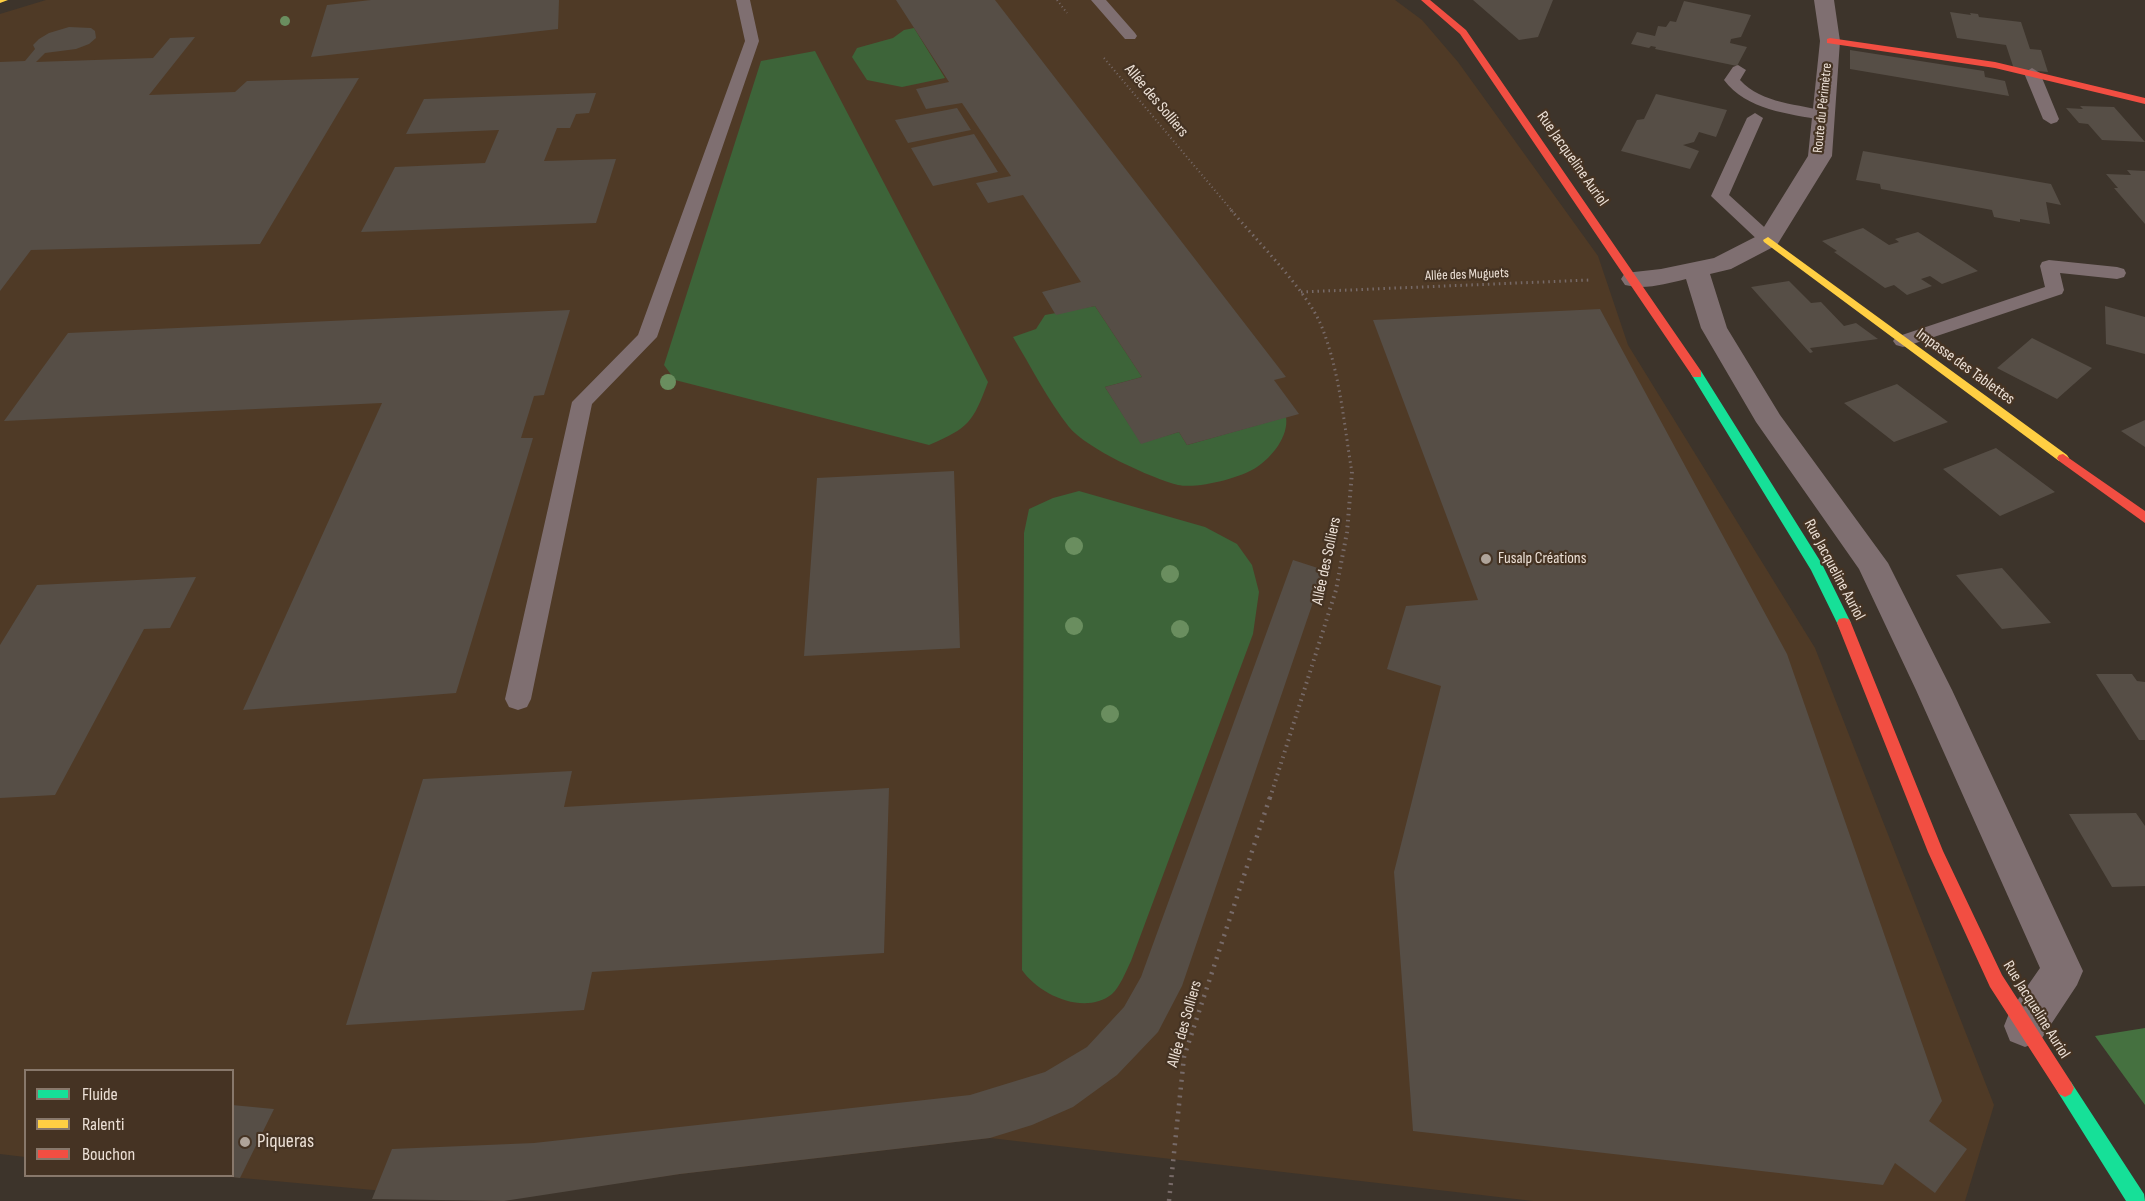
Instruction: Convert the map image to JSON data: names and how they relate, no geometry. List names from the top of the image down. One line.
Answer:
{"streets":{"street":["Route du Périmètre","Rue Jacqueline Auriol","Impasse des Tablettes"],"path":["Allée des Solliers","Allée des Muguets"]},"crossings":[["Allée des Solliers","Allée des Muguets"],["Route du Périmètre","Impasse des Tablettes"],["Rue Jacqueline Auriol","Allée des Muguets"]],"places":["Fusalp Créations","Piqueras"],"legend":["Fluide","Ralenti","Bouchon"]}
